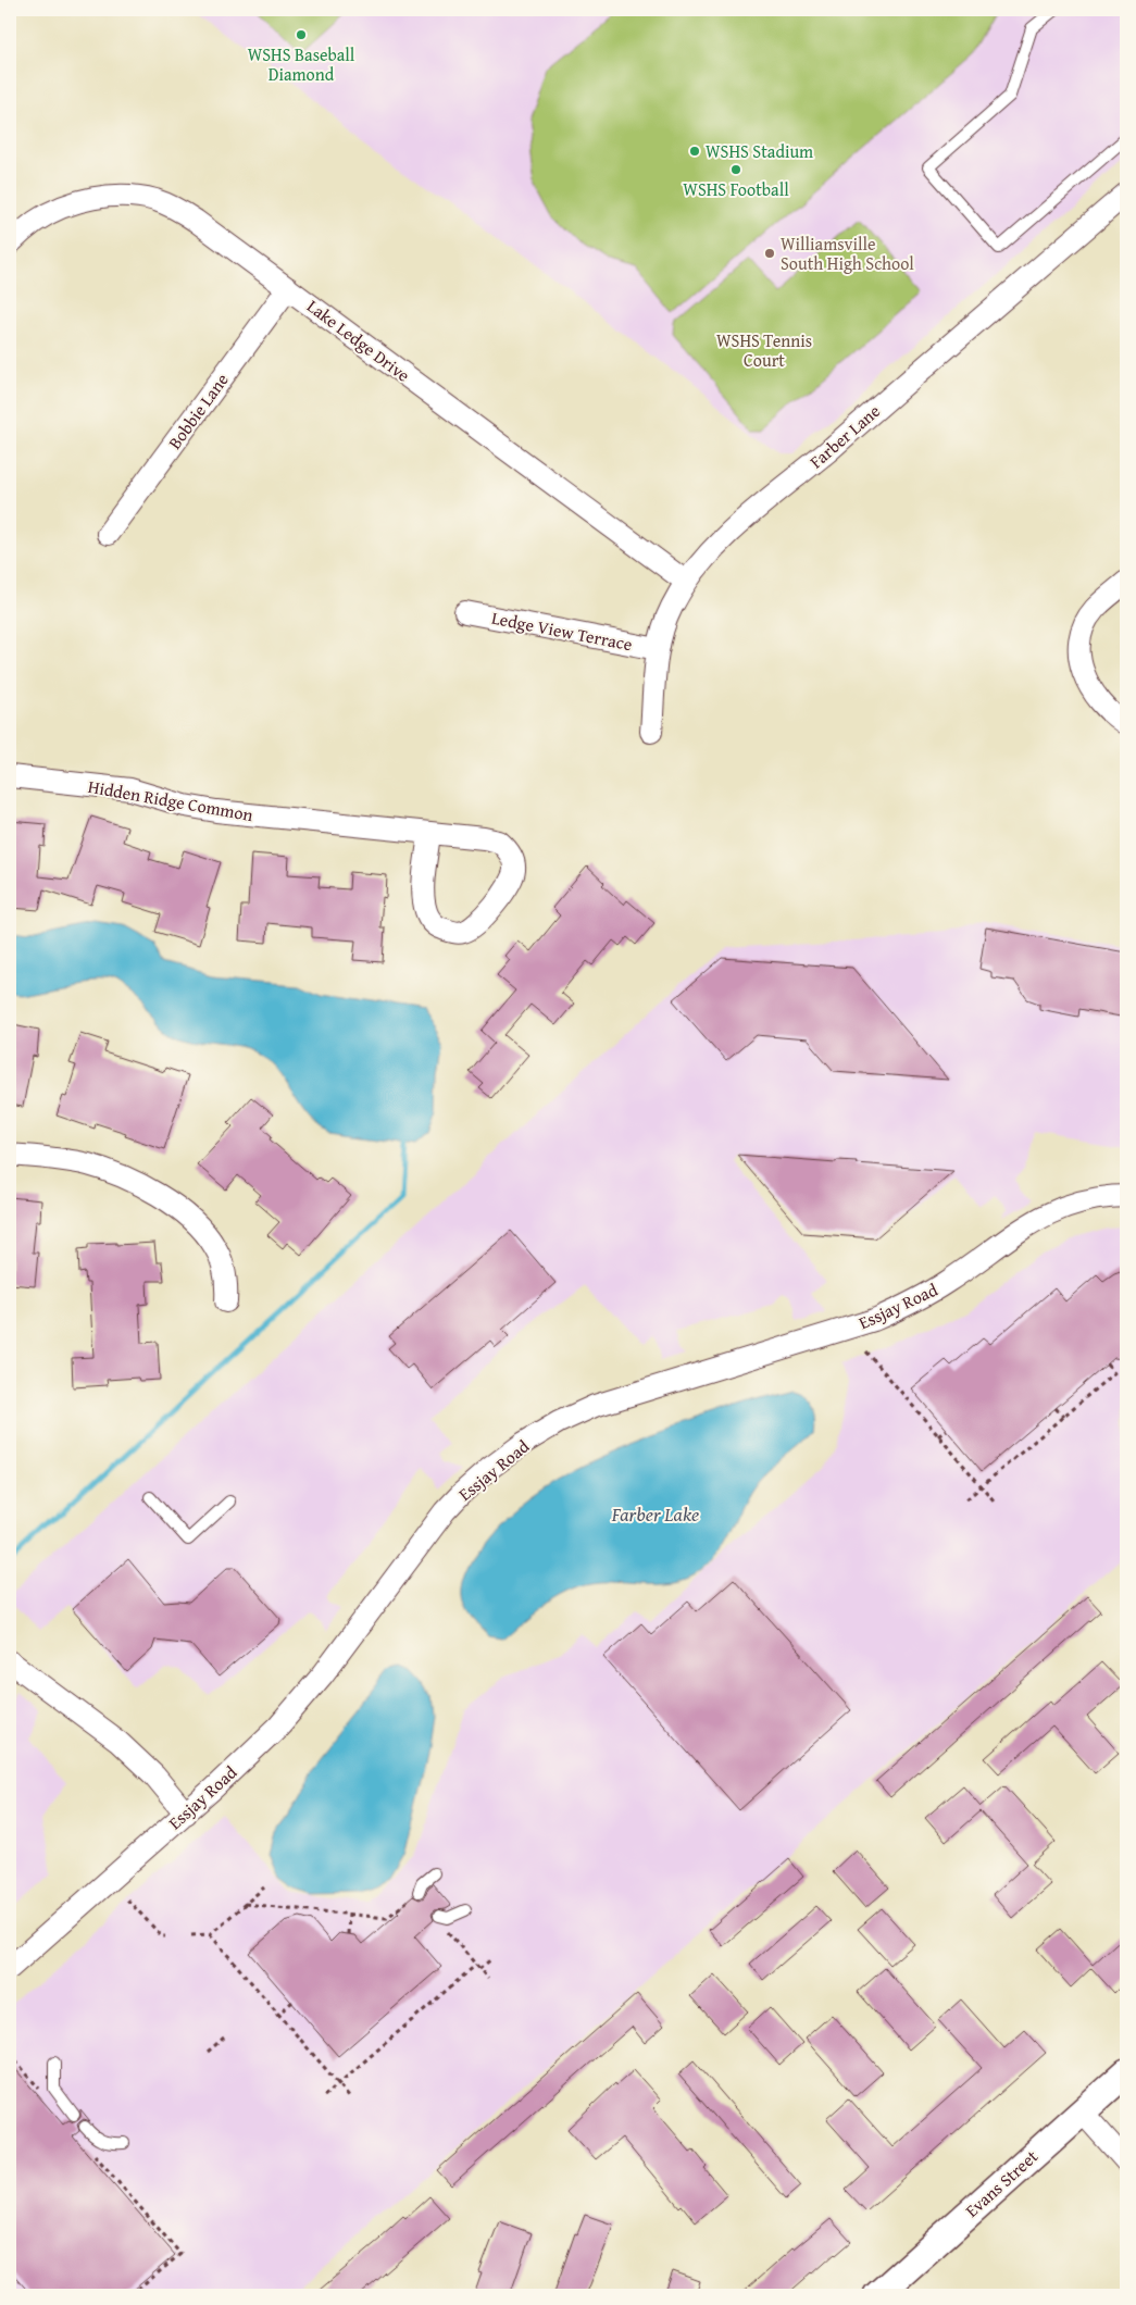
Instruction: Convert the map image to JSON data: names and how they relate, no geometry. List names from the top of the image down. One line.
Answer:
{"streets":{"street":["Lake Ledge Drive","Bobbie Lane","Farber Lane","Ledge View Terrace","Hidden Ridge Common","Essjay Road","Evans Street"]},"crossings":[["Lake Ledge Drive","Bobbie Lane"],["Lake Ledge Drive","Farber Lane"],["Farber Lane","Ledge View Terrace"]],"water":["Farber Lake"],"parks":["WSHS Tennis Court"],"places":["WSHS Baseball Diamond","WSHS Stadium","WSHS Football","Williamsville South High School"]}
